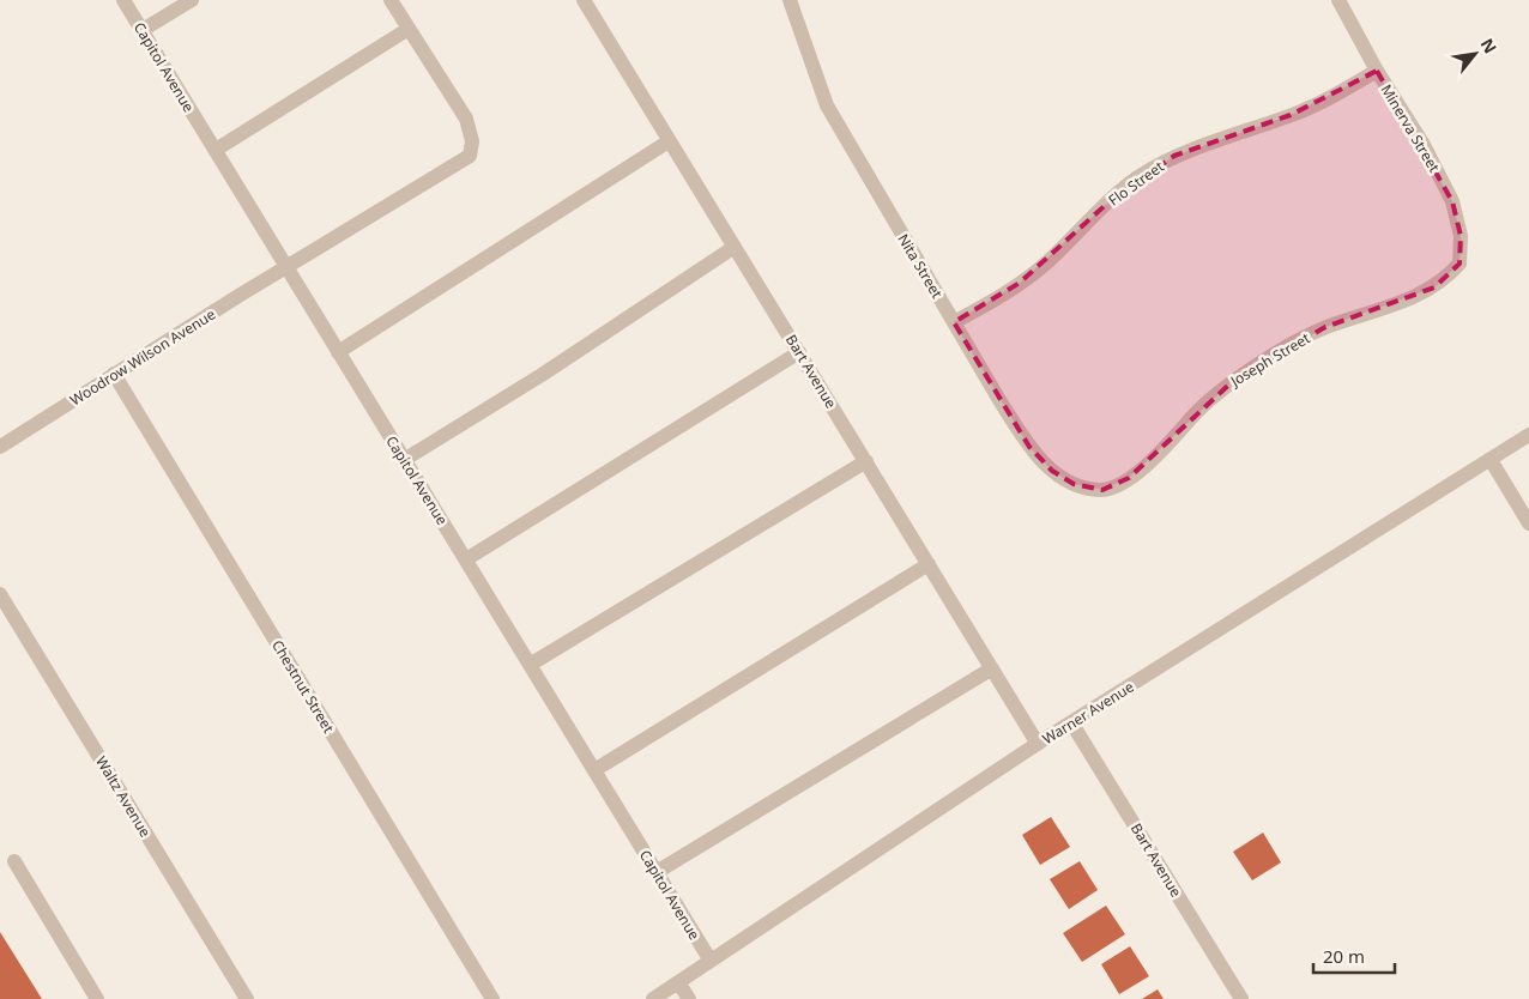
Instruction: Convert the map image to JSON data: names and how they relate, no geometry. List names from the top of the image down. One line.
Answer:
{"streets":{"street":["Capitol Avenue","Minerva Street","Flo Street","Nita Street","Woodrow Wilson Avenue","Joseph Street","Bart Avenue","Chestnut Street","Warner Avenue","Waltz Avenue"]},"crossings":[["Capitol Avenue","Woodrow Wilson Avenue"],["Capitol Avenue","Warner Avenue"],["Minerva Street","Flo Street"],["Minerva Street","Joseph Street"],["Flo Street","Nita Street"],["Nita Street","Joseph Street"],["Woodrow Wilson Avenue","Chestnut Street"],["Bart Avenue","Warner Avenue"]],"scale_bar":"20 m","north":"top right"}
